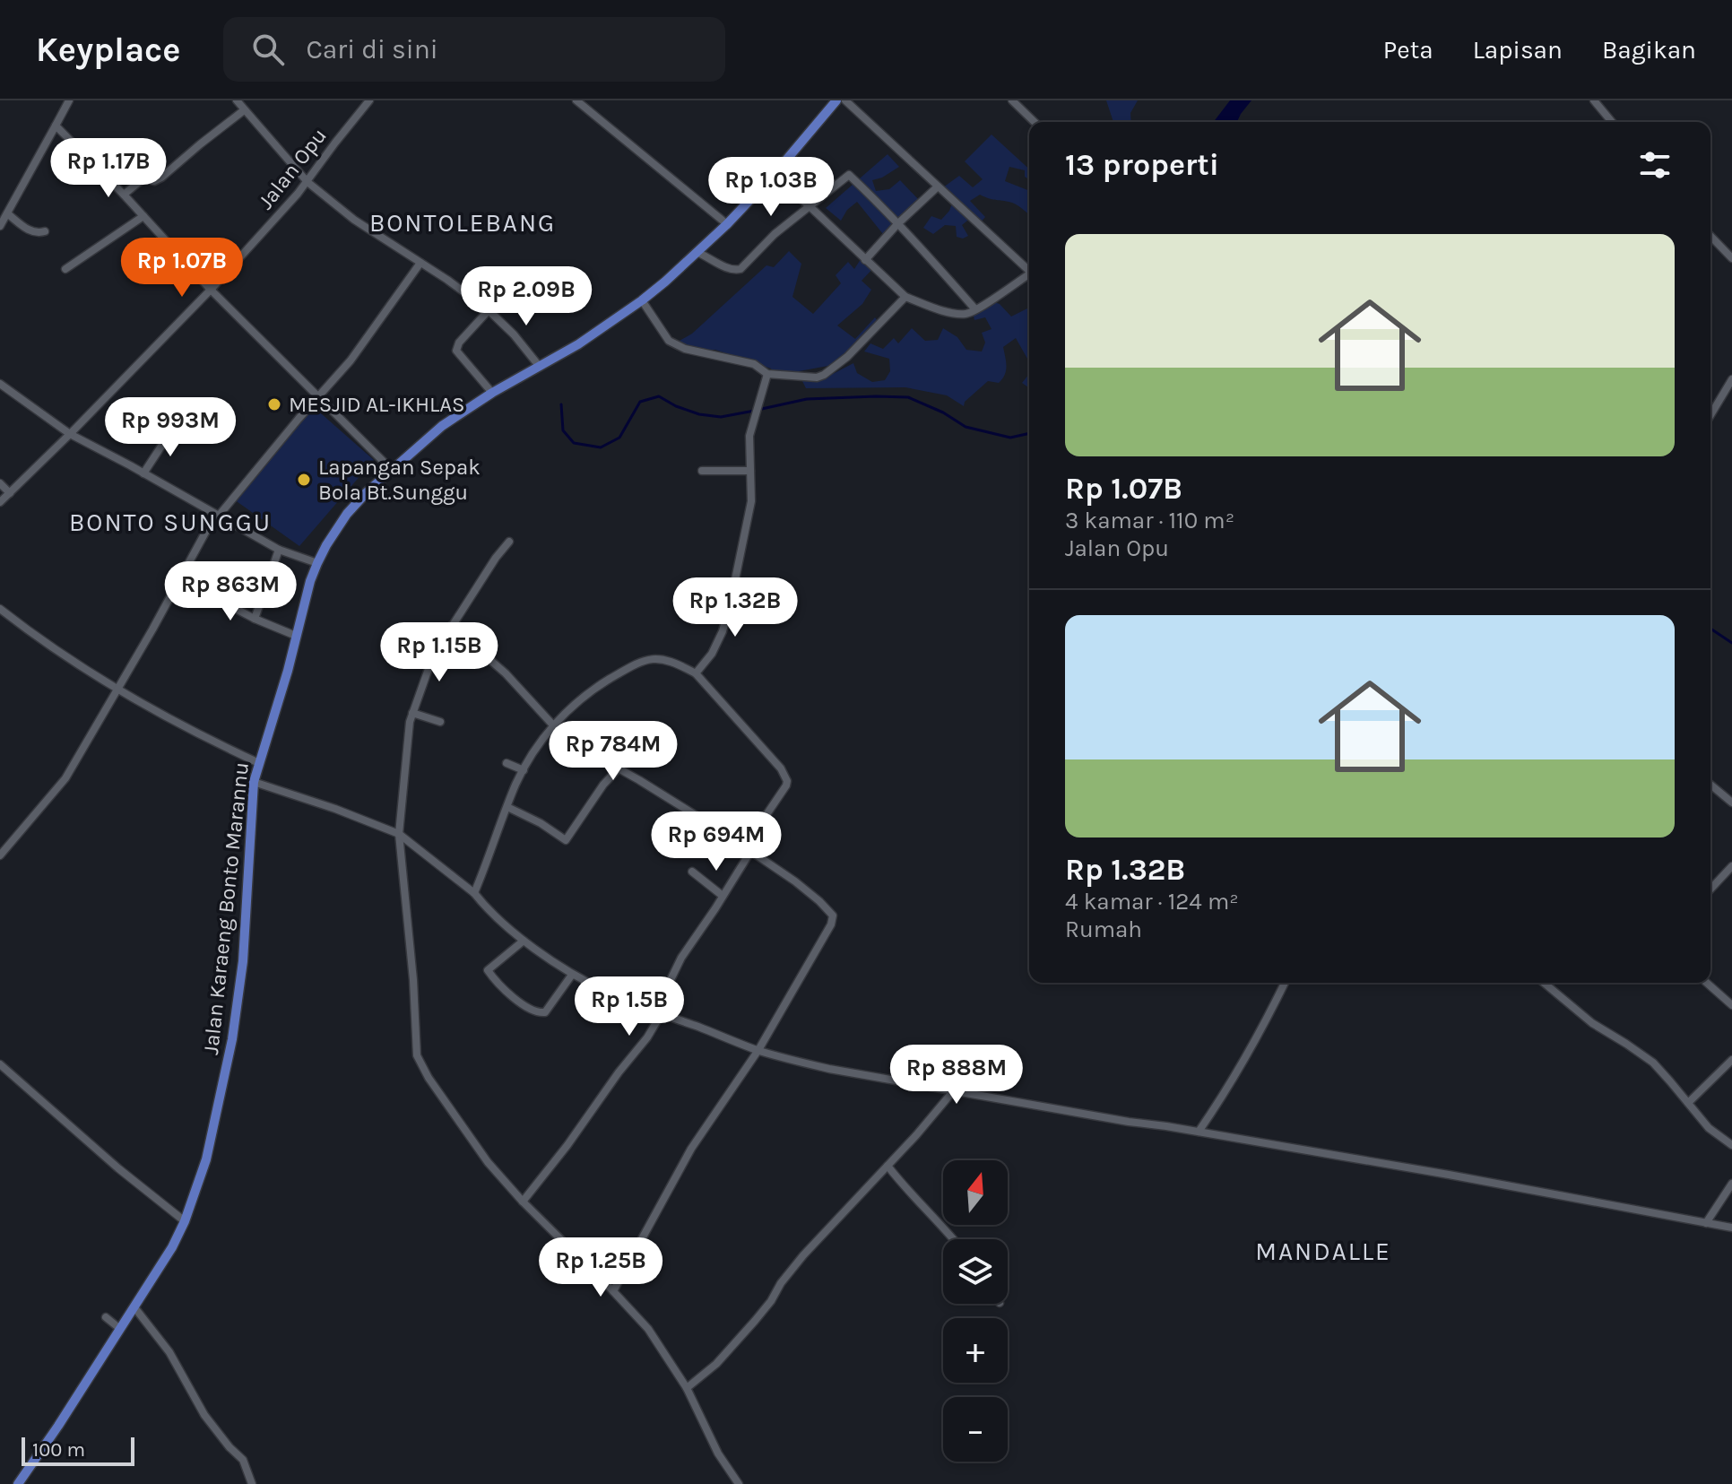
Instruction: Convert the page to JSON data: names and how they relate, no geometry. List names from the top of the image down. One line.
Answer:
{"streets":{"main road":["Jalan Karaeng Bonto Marannu"],"street":["Jalan Opu"]},"districts":["BONTOLEBANG","BONTO SUNGGU","MANDALLE"],"places":["MESJID AL-IKHLAS","Lapangan Sepak Bola Bt.Sunggu"],"scale_bar":"100 m","north":"top","page":{"header":"Keyplace","search":"Cari di sini","nav":["Peta","Lapisan","Bagikan"],"heading":"13 properti","price":["Rp 1.17B","Rp 1.03B","Rp 1.07B","Rp 2.09B","Rp 993M","Rp 863M","Rp 1.32B","Rp 1.15B","Rp 784M","Rp 694M","Rp 1.5B","Rp 888M","Rp 1.25B"],"list":[{"name":"Rp 1.07B","note":"3 kamar · 110 m² · Jalan Opu"},{"name":"Rp 1.32B","note":"4 kamar · 124 m² · Rumah"}],"map_buttons":["+","−"],"scale":"100 m"}}
